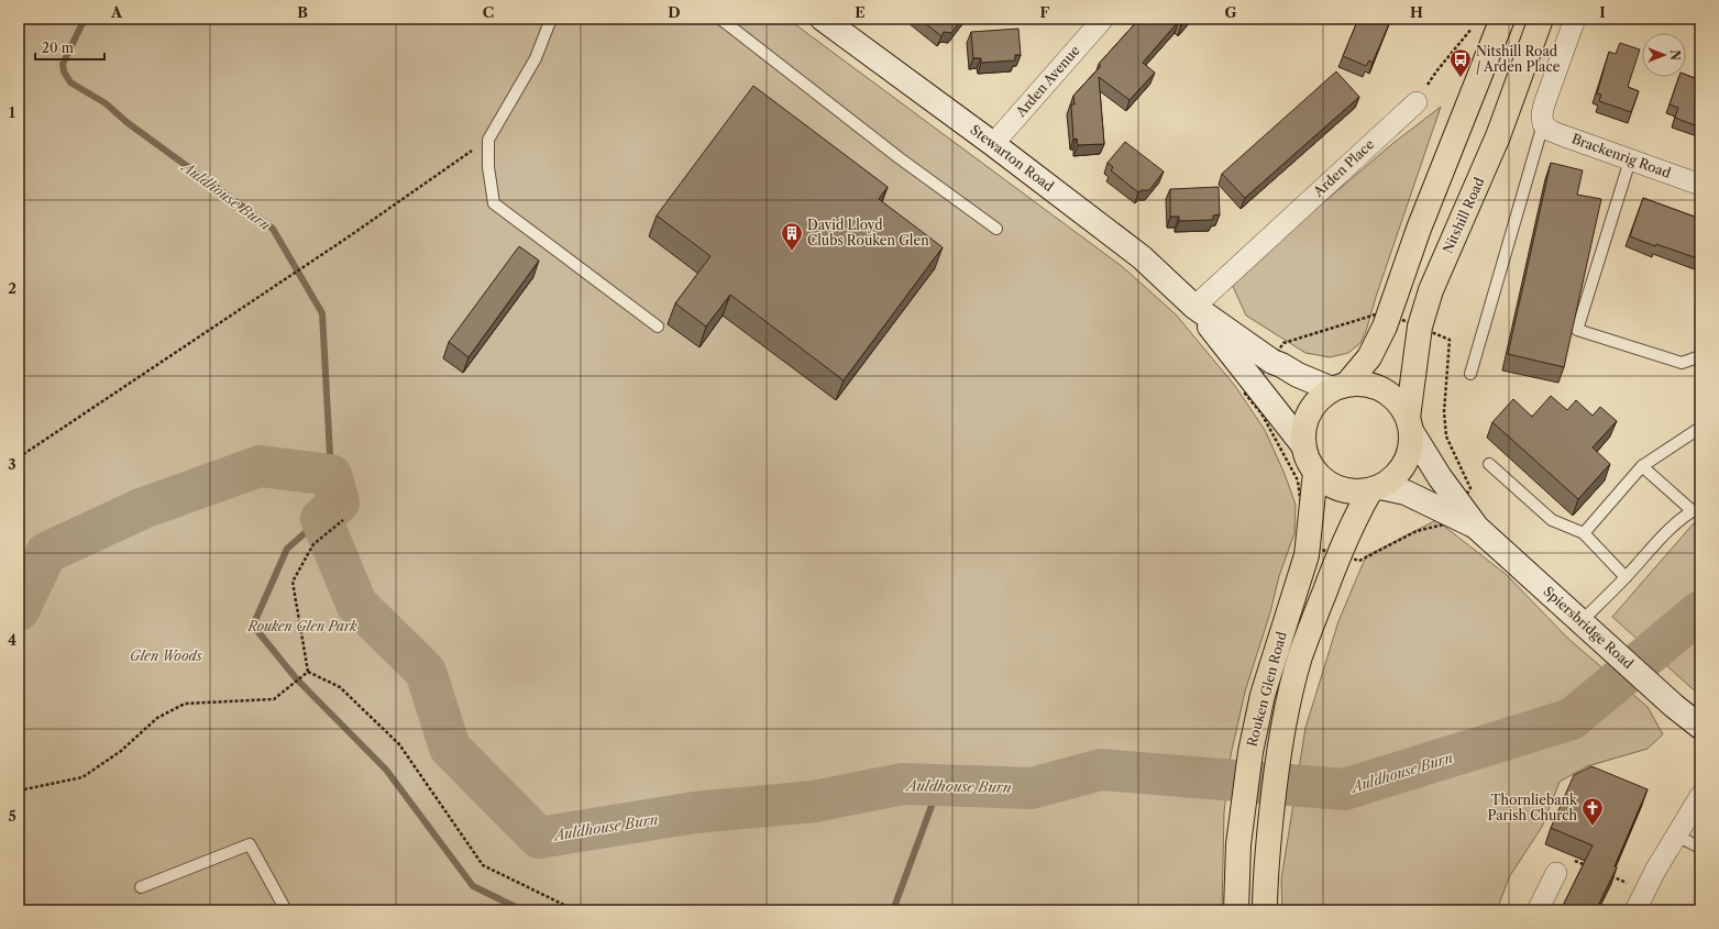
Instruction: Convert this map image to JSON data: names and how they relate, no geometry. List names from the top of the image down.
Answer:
{
  "streets": {
    "main road": [
      "Stewarton Road",
      "Nitshill Road",
      "Spiersbridge Road",
      "Rouken Glen Road"
    ],
    "street": ["Arden Avenue", "Brackenrig Road", "Arden Place"]
  },
  "crossings": [
    ["Arden Avenue", "Stewarton Road"],
    ["Stewarton Road", "Arden Place"],
    ["Stewarton Road", "Nitshill Road"],
    ["Stewarton Road", "Spiersbridge Road"],
    ["Stewarton Road", "Rouken Glen Road"],
    ["Nitshill Road", "Spiersbridge Road"],
    ["Nitshill Road", "Rouken Glen Road"],
    ["Spiersbridge Road", "Rouken Glen Road"]
  ],
  "water": ["Auldhouse Burn"],
  "parks": ["Rouken Glen Park", "Glen Woods"],
  "places": {
    "bus stop": ["Nitshill Road / Arden Place"],
    "building": ["David Lloyd Clubs Rouken Glen"],
    "church": ["Thornliebank Parish Church"]
  },
  "scale_bar": "20 m",
  "north": "right",
  "grid": {
    "columns": [
      "A",
      "B",
      "C",
      "D",
      "E",
      "F",
      "G",
      "H",
      "I"
    ],
    "rows": [
      "1",
      "2",
      "3",
      "4",
      "5"
    ]
  }
}
